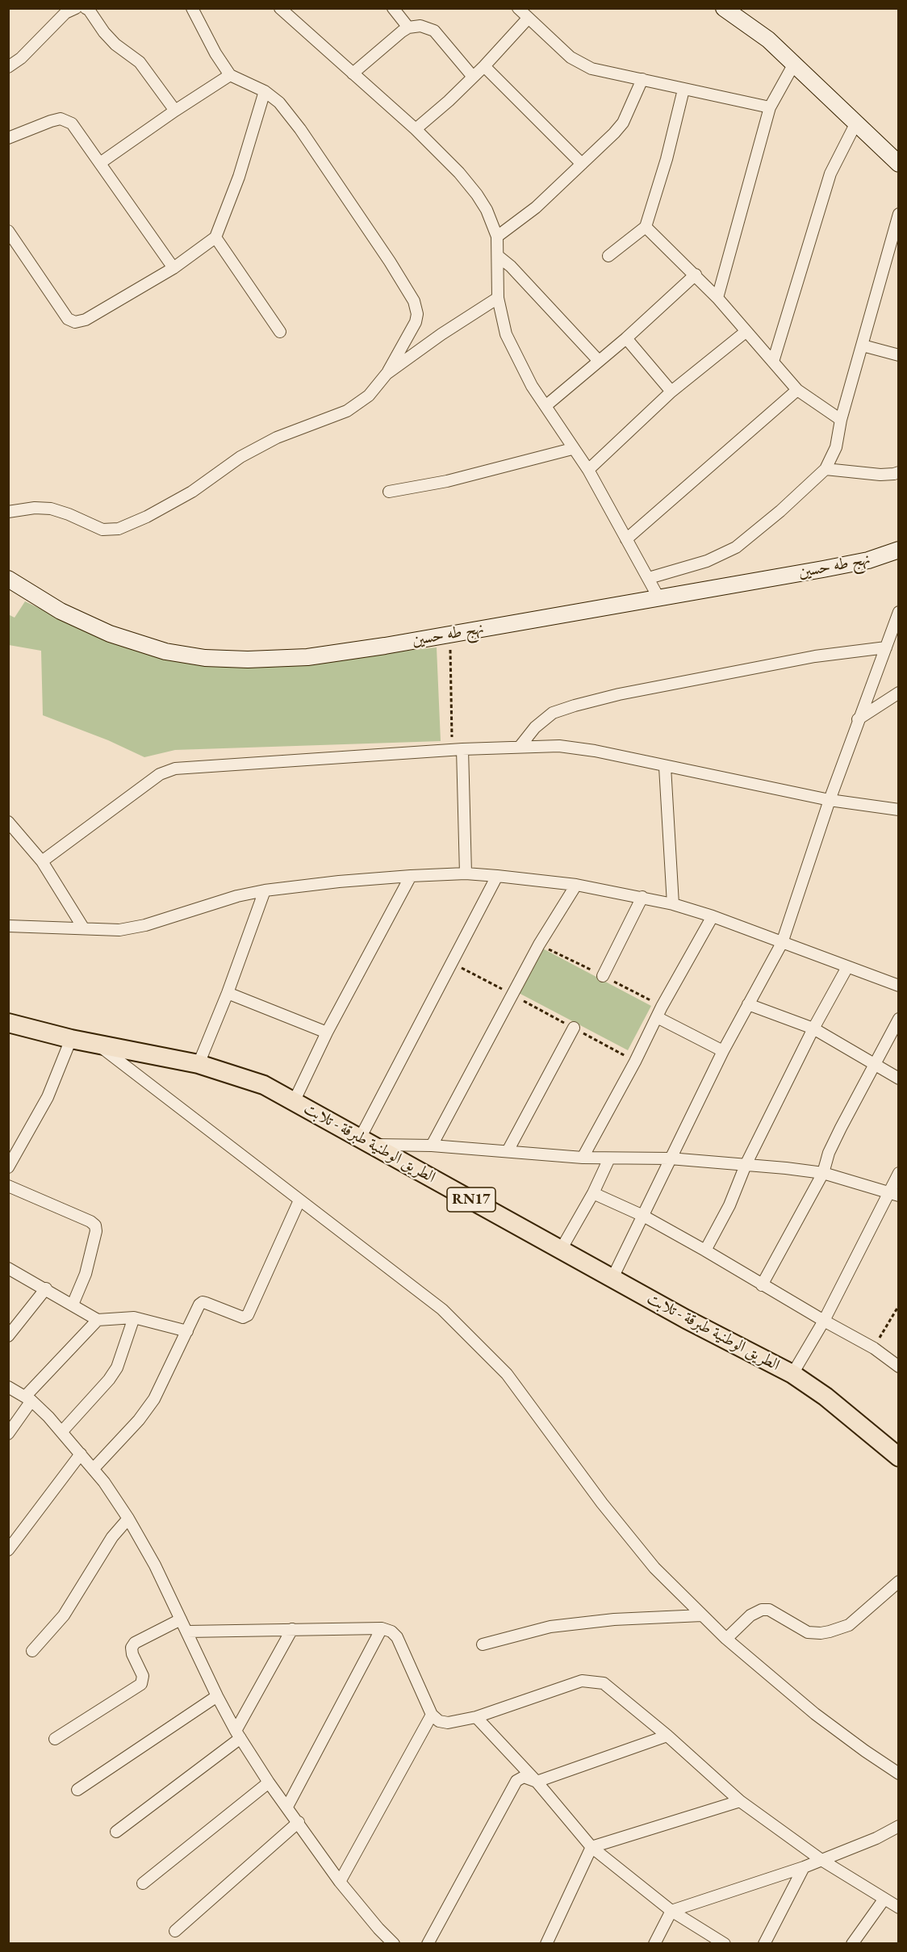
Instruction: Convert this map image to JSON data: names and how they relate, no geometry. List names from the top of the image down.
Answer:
{
  "streets": {
    "main road": ["نهج طه حسين", "الطريق الوطنية طبرقة - تلابت", "RN17"]
  }
}
